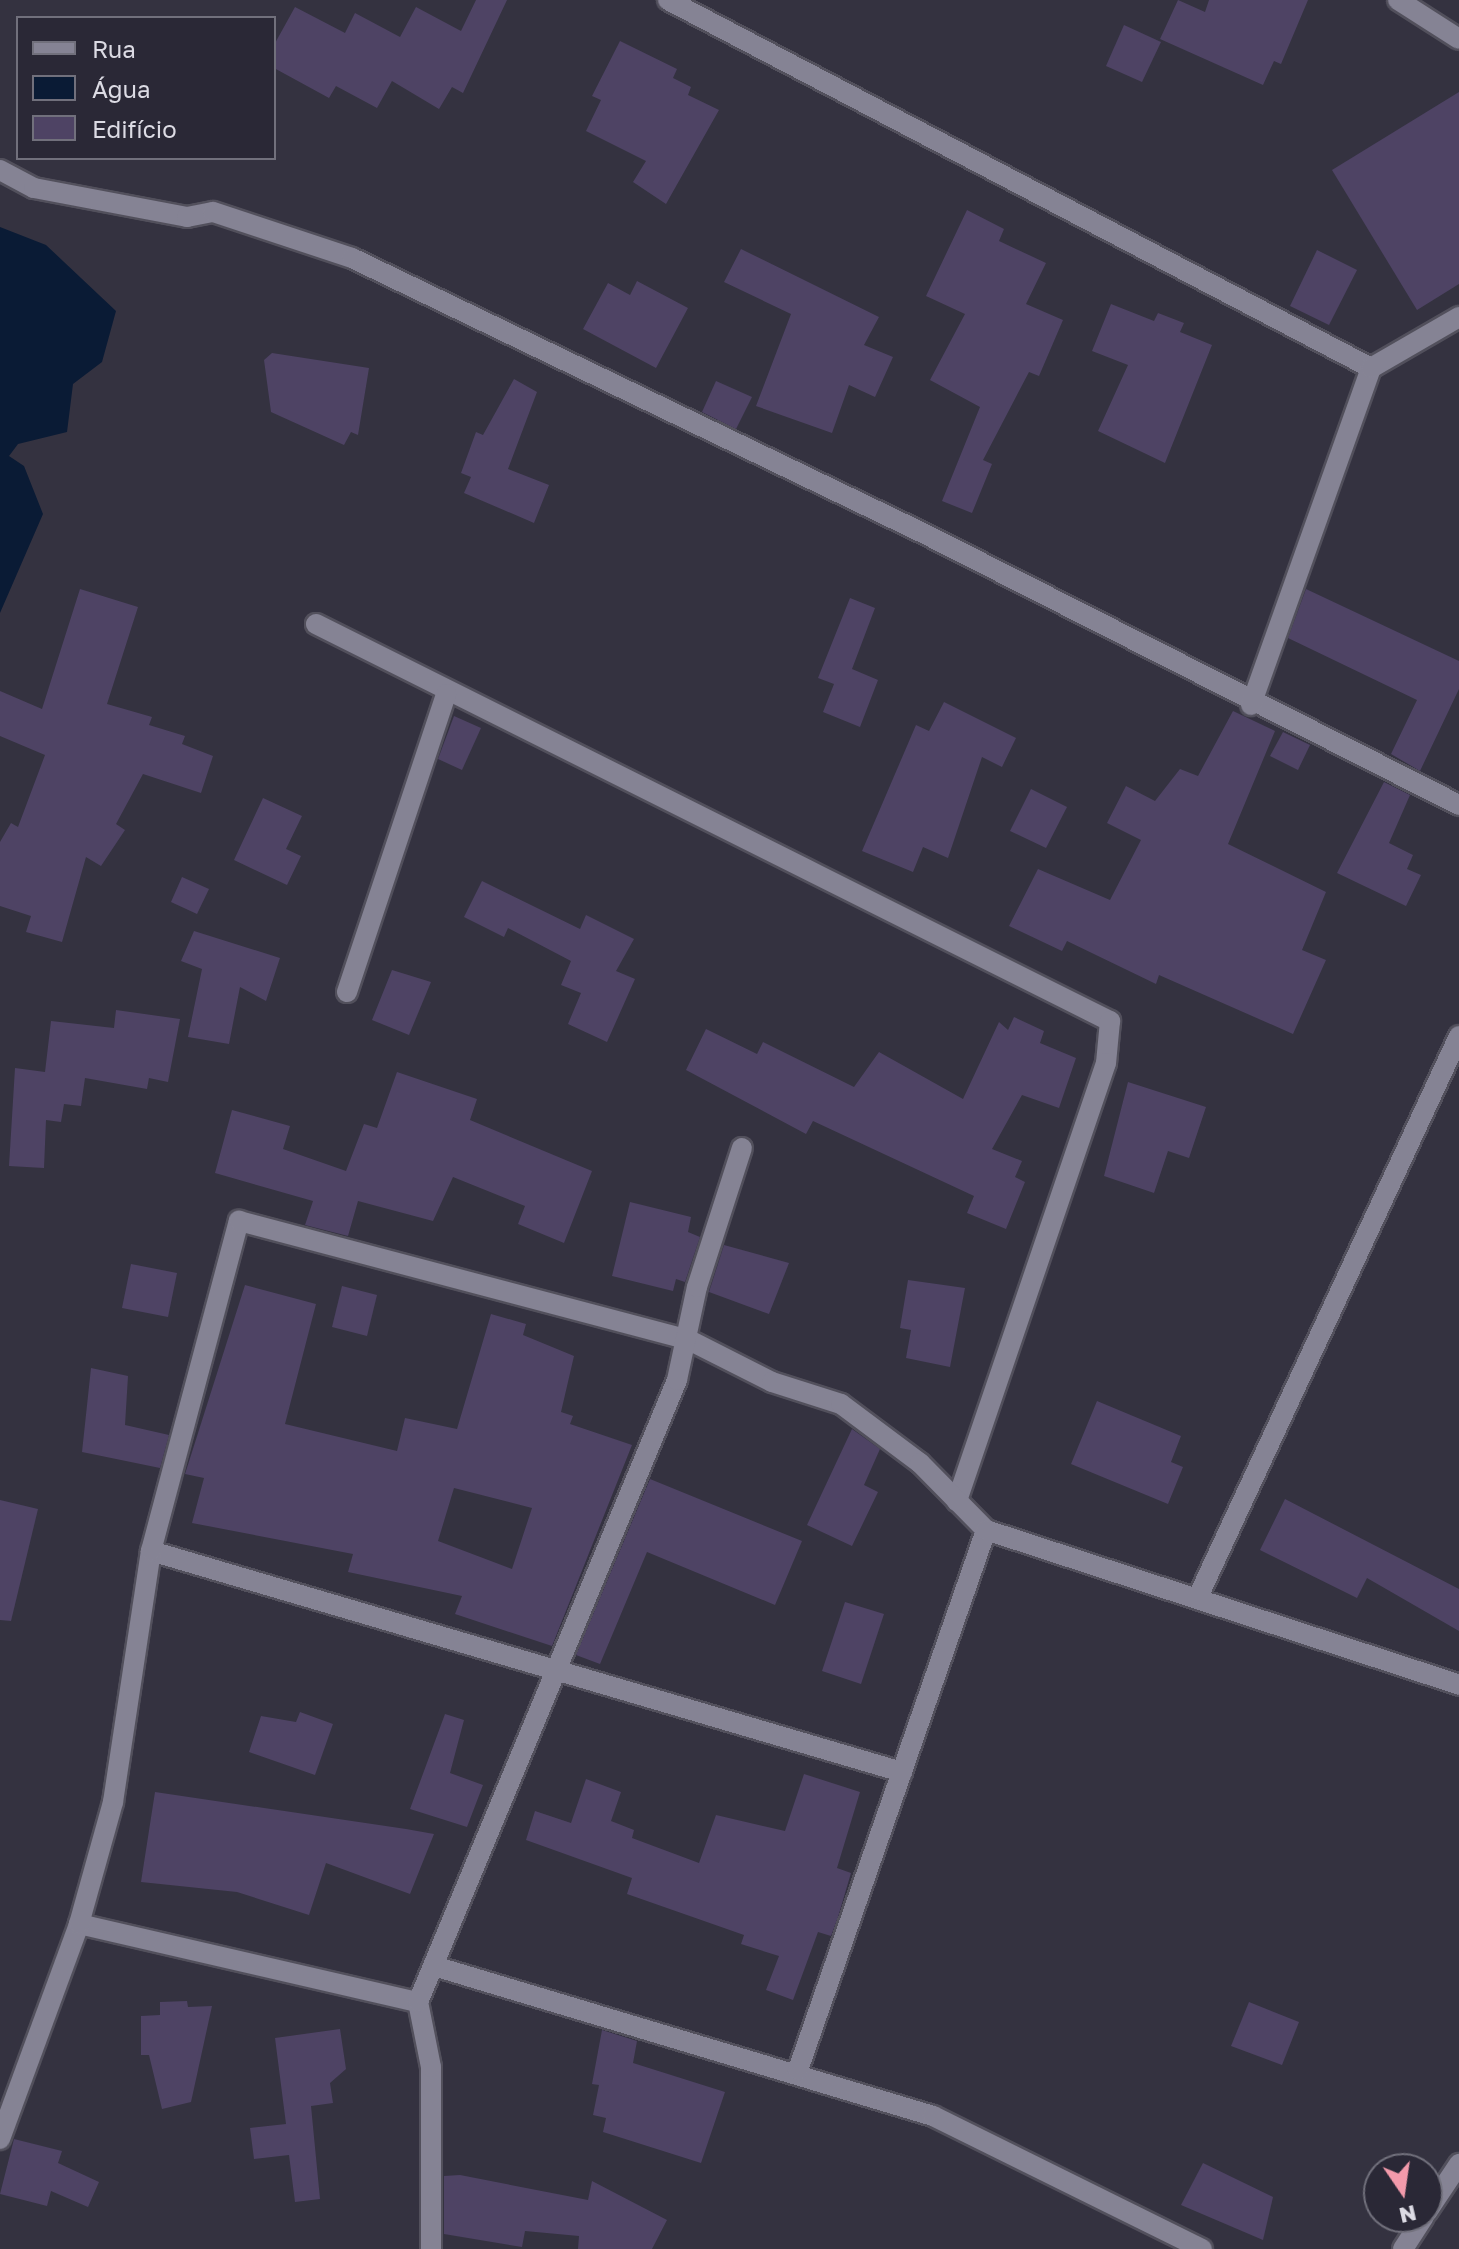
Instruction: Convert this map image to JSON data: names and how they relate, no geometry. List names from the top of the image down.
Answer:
{
  "legend": ["Rua", "Água", "Edifício"],
  "north": "bottom"
}
